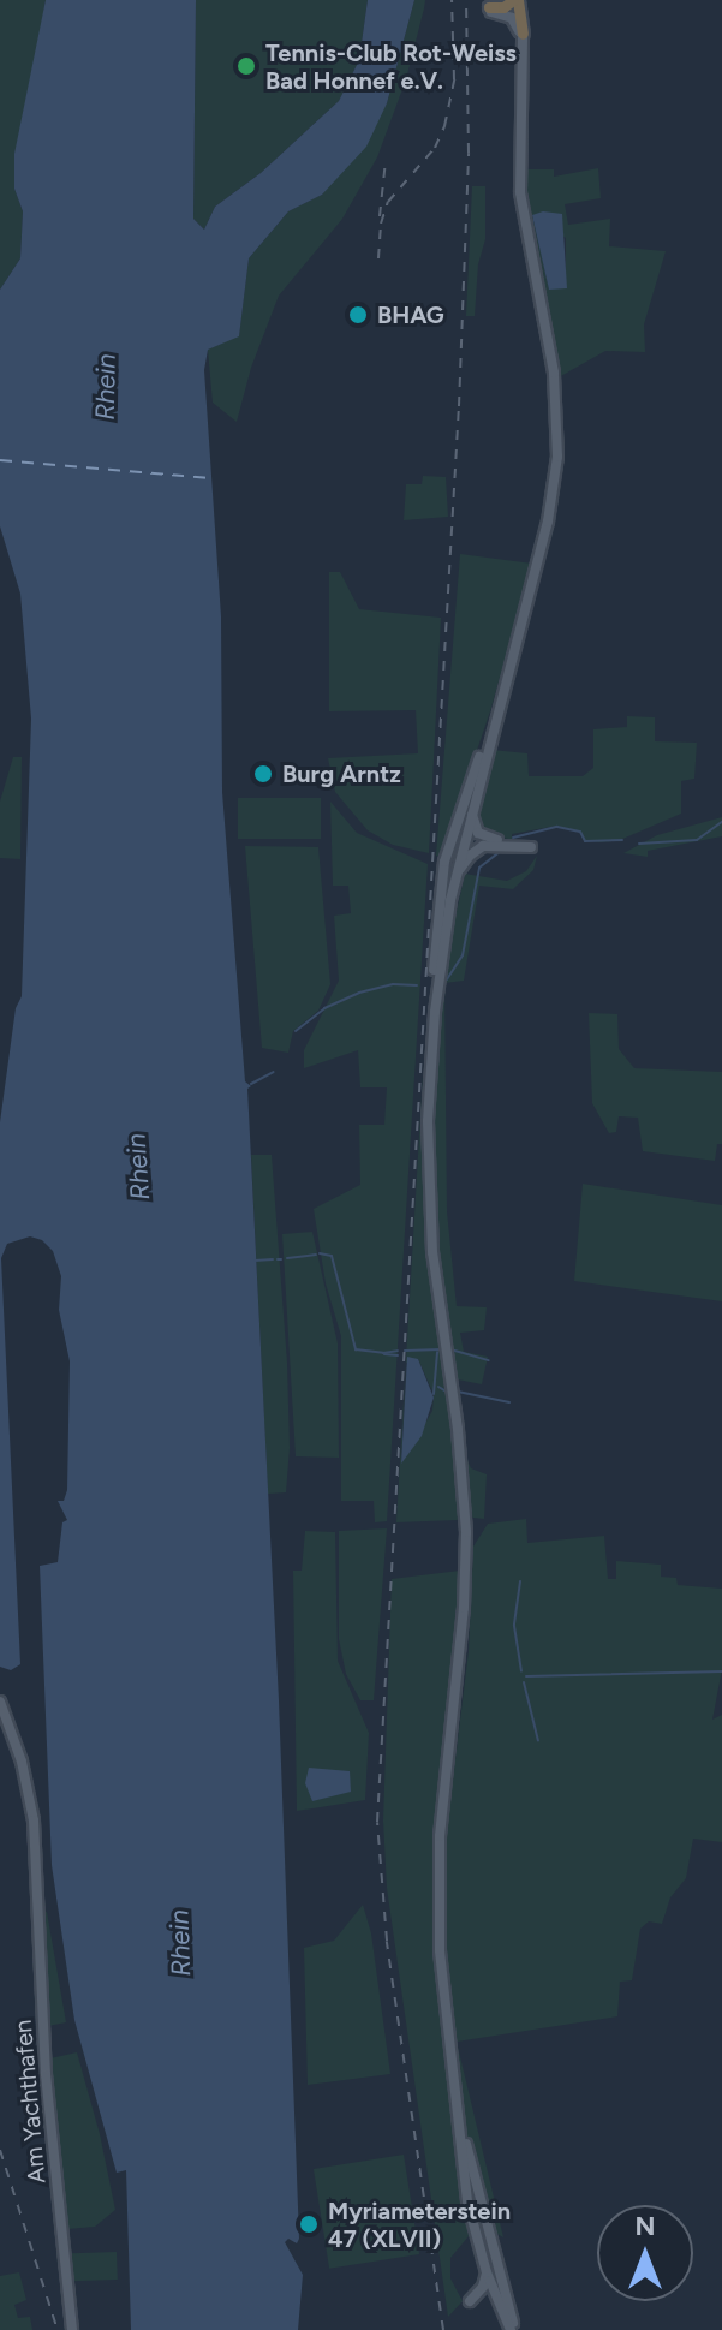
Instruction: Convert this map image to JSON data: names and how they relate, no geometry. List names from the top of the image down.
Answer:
{
  "streets": {
    "main road": ["Am Yachthafen"]
  },
  "water": ["Rhein"],
  "places": [
    "Tennis-Club Rot-Weiss Bad Honnef e.V.",
    "BHAG",
    "Burg Arntz",
    "Myriameterstein 47 (XLVII)"
  ],
  "north": "top"
}
